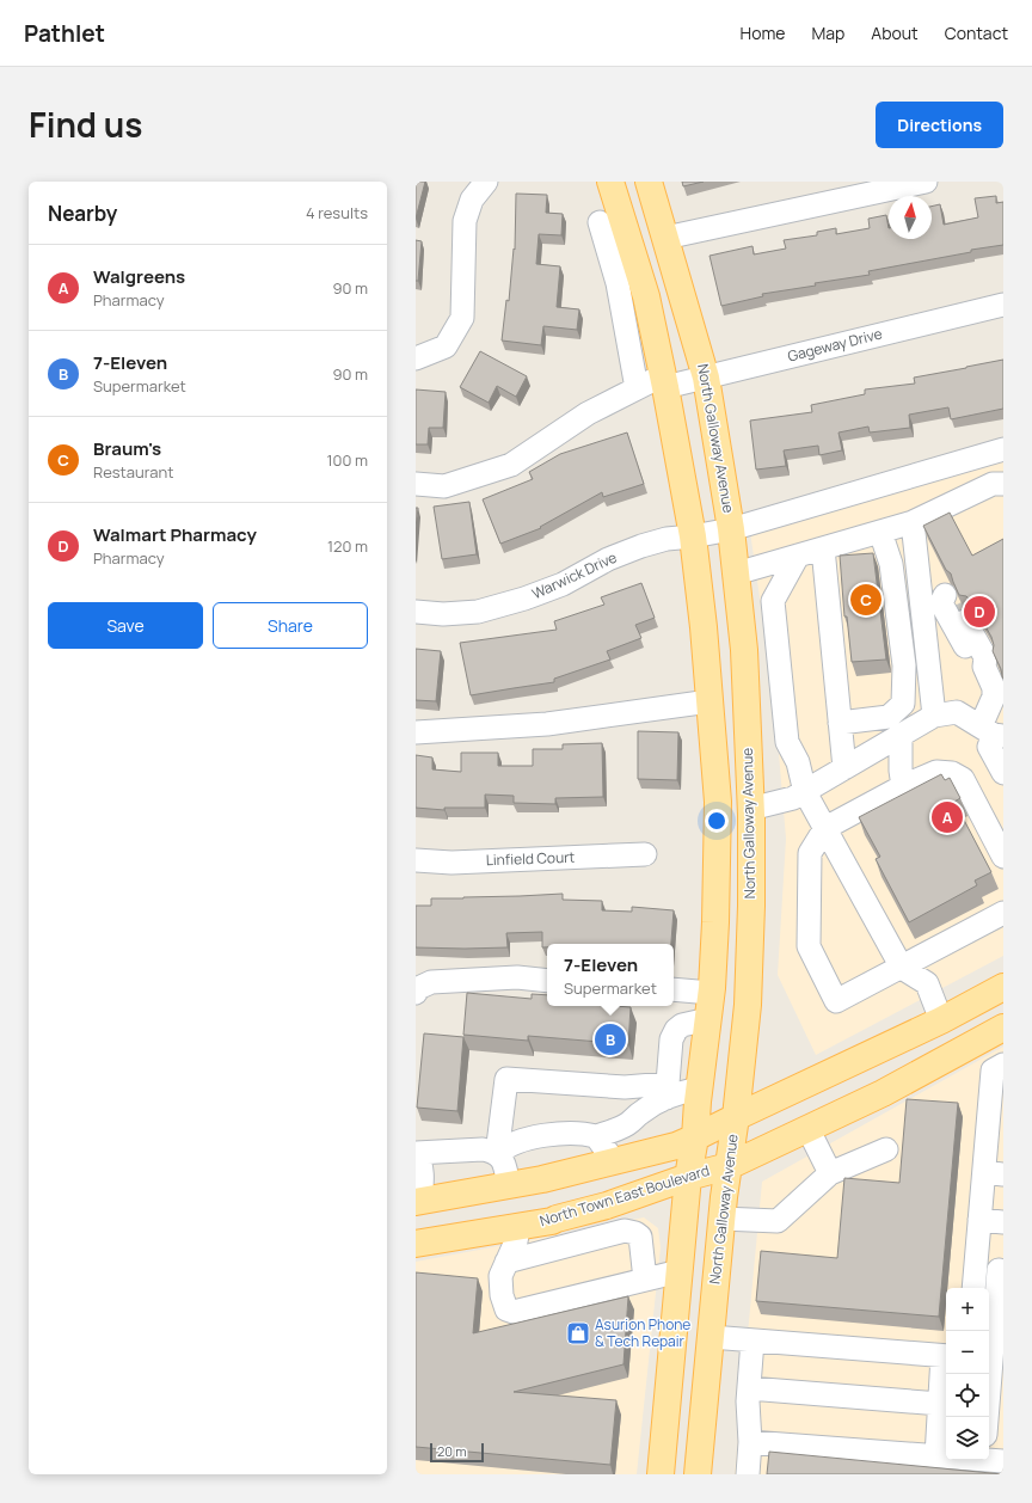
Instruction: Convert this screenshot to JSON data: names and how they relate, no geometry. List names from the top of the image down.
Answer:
{
  "streets": {
    "main road": ["North Galloway Avenue", "North Town East Boulevard"],
    "street": ["Gageway Drive", "Warwick Drive", "Linfield Court"]
  },
  "crossings": [
    ["Gageway Drive", "North Galloway Avenue"],
    ["North Galloway Avenue", "Warwick Drive"],
    ["North Galloway Avenue", "North Town East Boulevard"]
  ],
  "places": {
    "shop": ["Asurion Phone & Tech Repair"]
  },
  "scale_bar": "20 m",
  "north": "top",
  "page": {
    "header": "Pathlet",
    "nav": [
      "Home",
      "Map",
      "About",
      "Contact"
    ],
    "title": "Find us",
    "buttons": [
      "Directions",
      ["Save", "Share"]
    ],
    "heading": ["Nearby", "4 results"],
    "list": [
      {
        "mark": "A",
        "name": "Walgreens",
        "note": "Pharmacy",
        "value": "90 m"
      },
      {
        "mark": "B",
        "name": "7-Eleven",
        "note": "Supermarket",
        "value": "90 m"
      },
      {
        "mark": "C",
        "name": "Braum's",
        "note": "Restaurant",
        "value": "100 m"
      },
      {
        "mark": "D",
        "name": "Walmart Pharmacy",
        "note": "Pharmacy",
        "value": "120 m"
      }
    ],
    "pins": [
      "C",
      "D",
      "A",
      "B"
    ],
    "popup": ["7-Eleven", "Supermarket"],
    "map_buttons": ["+", "−"],
    "scale": "20 m"
  }
}
